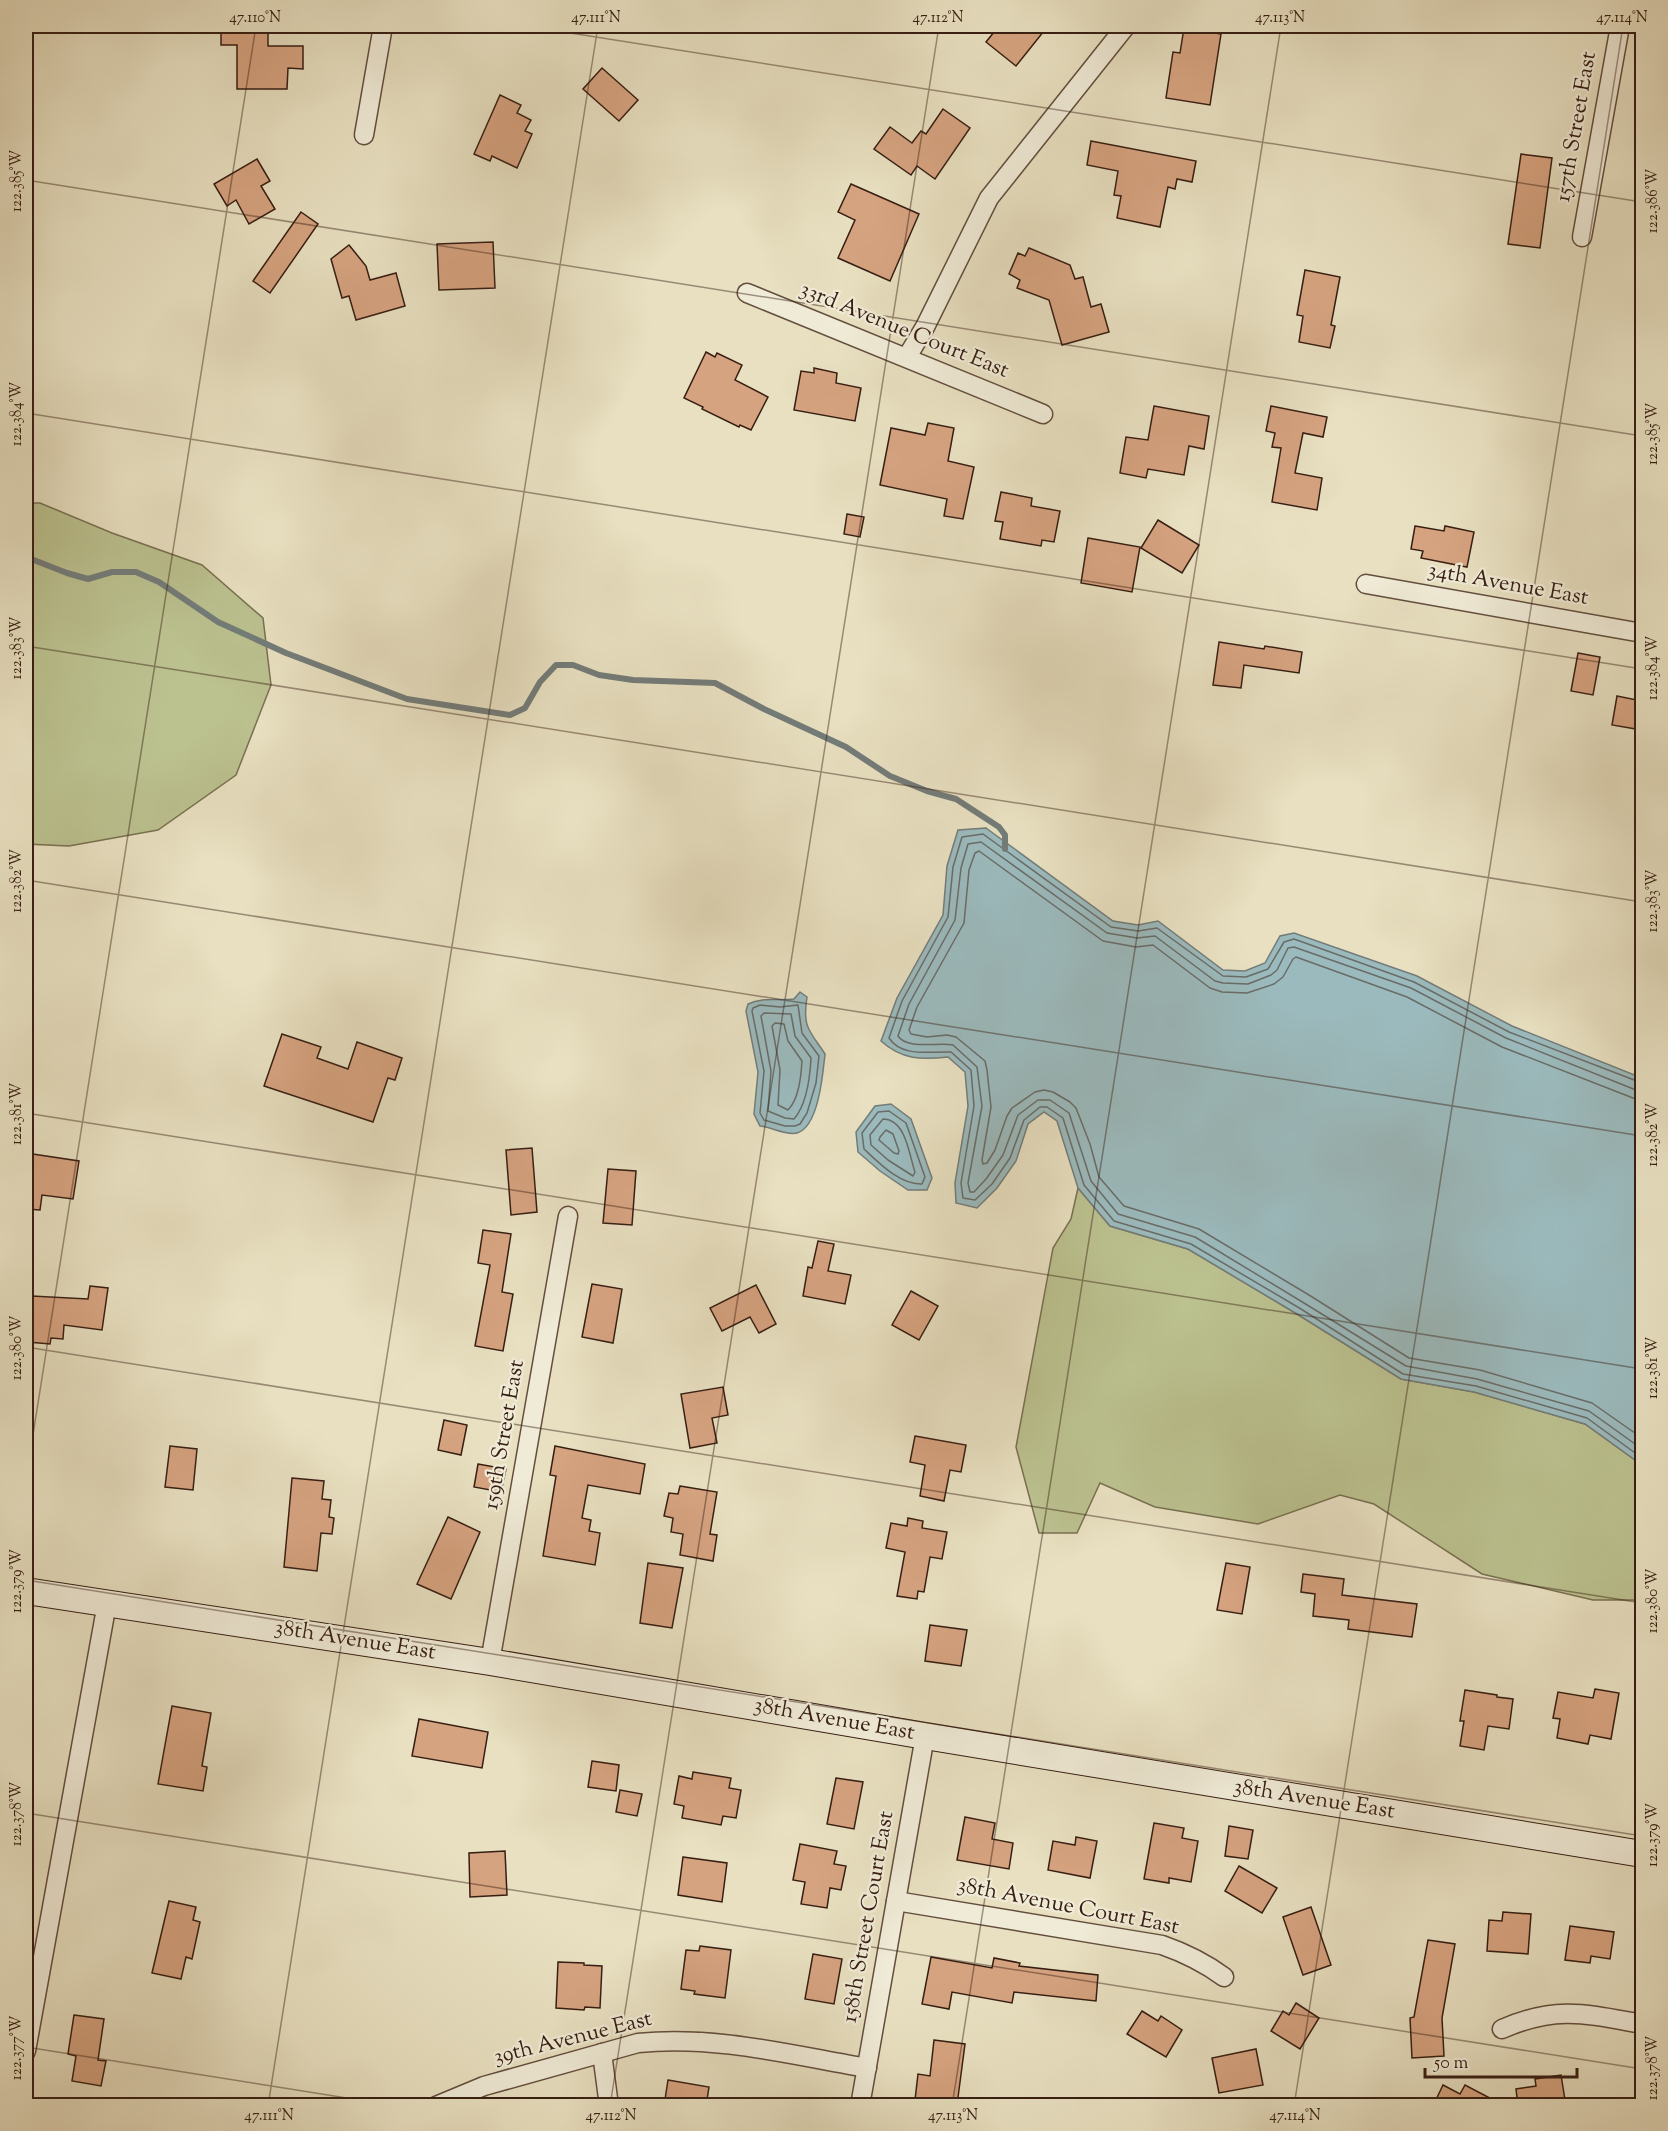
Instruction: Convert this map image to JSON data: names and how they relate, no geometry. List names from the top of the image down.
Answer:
{
  "streets": {
    "street": [
      "157th Street East",
      "33rd Avenue Court East",
      "34th Avenue East",
      "159th Street East",
      "38th Avenue East",
      "38th Avenue Court East",
      "158th Street Court East",
      "39th Avenue East"
    ]
  },
  "crossings": [
    ["159th Street East", "38th Avenue East"],
    ["38th Avenue East", "158th Street Court East"],
    ["38th Avenue Court East", "158th Street Court East"],
    ["158th Street Court East", "39th Avenue East"]
  ],
  "scale_bar": "50 m",
  "coordinates": [
    "47.110°N",
    "47.111°N",
    "47.112°N",
    "47.113°N",
    "47.114°N",
    "122.385°W",
    "122.386°W",
    "122.384°W",
    "122.383°W",
    "122.382°W",
    "122.381°W",
    "122.380°W",
    "122.379°W",
    "122.378°W",
    "122.377°W"
  ]
}
